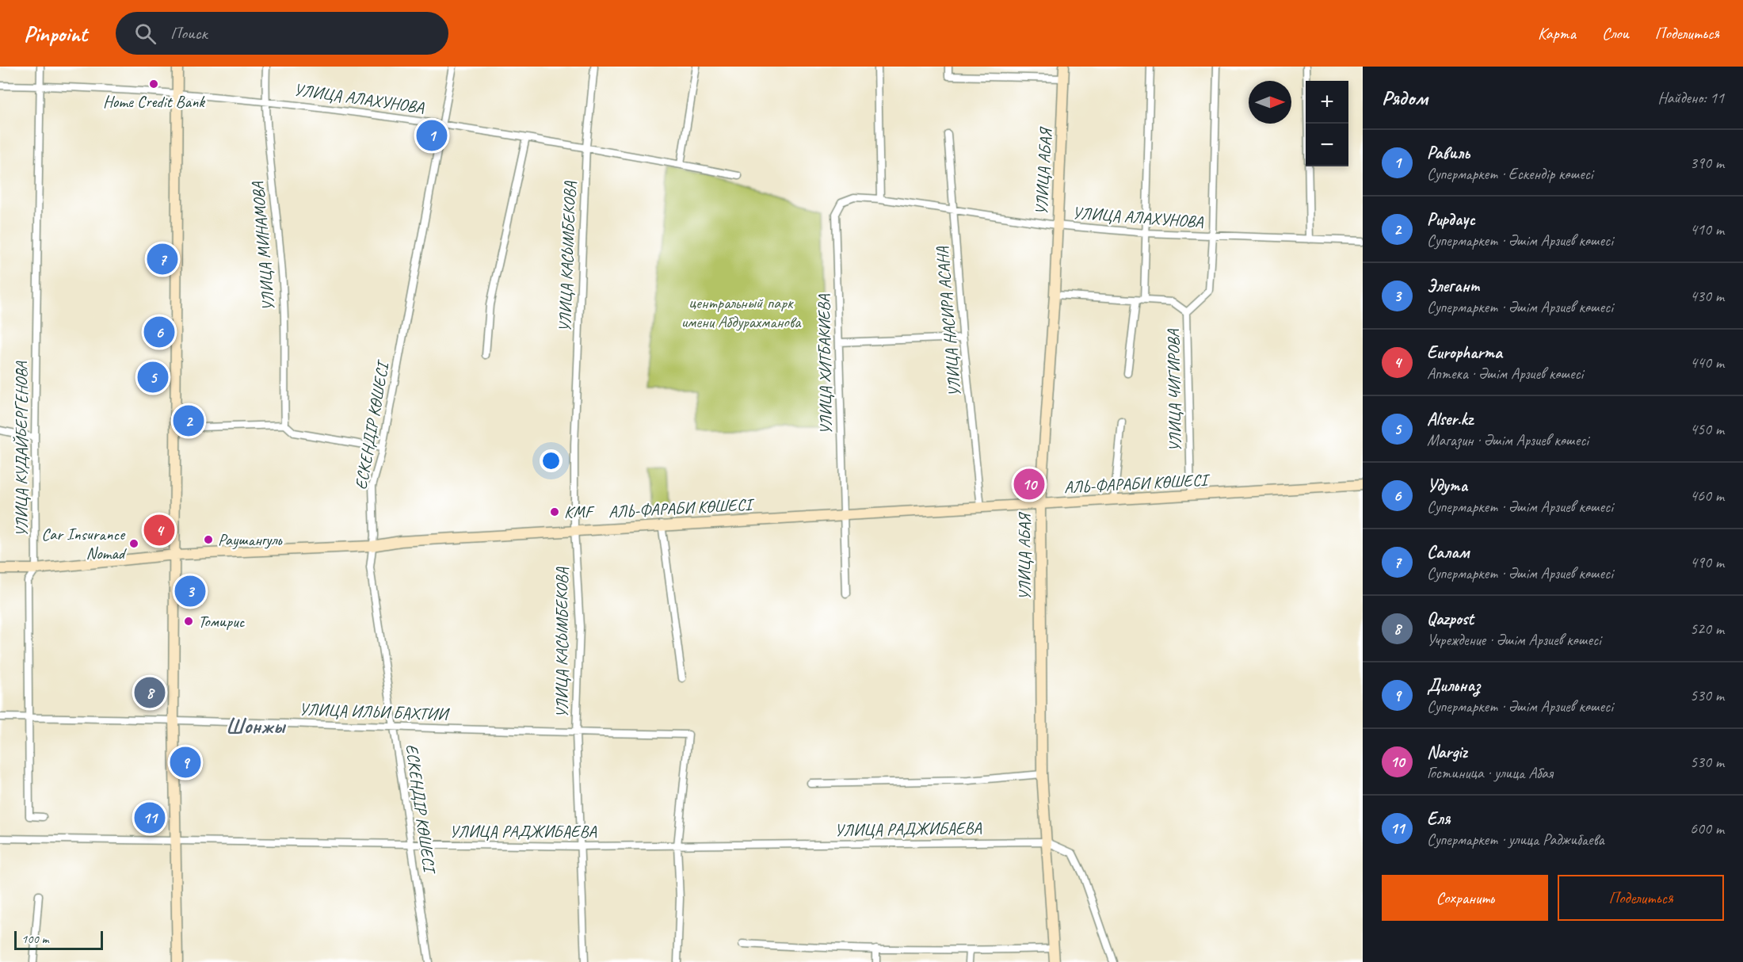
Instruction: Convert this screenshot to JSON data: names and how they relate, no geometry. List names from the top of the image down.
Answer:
{
  "streets": {
    "main road": ["УЛИЦА АБАЯ", "АЛЬ-ФАРАБИ КӨШЕСІ"],
    "street": [
      "УЛИЦА АЛАХУНОВА",
      "УЛИЦА МИНАМОВА",
      "УЛИЦА КАСЫМБЕКОВА",
      "УЛИЦА НАСИРА АСАНА",
      "УЛИЦА ХИТБАКИЕВА",
      "УЛИЦА ЧИГИРОВА",
      "ЕСКЕНДІР КӨШЕСІ",
      "УЛИЦА КУДАЙБЕРГЕНОВА",
      "УЛИЦА ИЛЬИ БАХТИИ",
      "УЛИЦА РАДЖИБАЕВА"
    ]
  },
  "crossings": [
    ["УЛИЦА АЛАХУНОВА", "УЛИЦА АБАЯ"],
    ["УЛИЦА АЛАХУНОВА", "УЛИЦА МИНАМОВА"],
    ["УЛИЦА АЛАХУНОВА", "УЛИЦА КАСЫМБЕКОВА"],
    ["УЛИЦА АЛАХУНОВА", "УЛИЦА НАСИРА АСАНА"],
    ["УЛИЦА АЛАХУНОВА", "УЛИЦА ХИТБАКИЕВА"],
    ["УЛИЦА АЛАХУНОВА", "УЛИЦА ЧИГИРОВА"],
    ["УЛИЦА АЛАХУНОВА", "ЕСКЕНДІР КӨШЕСІ"],
    ["УЛИЦА АЛАХУНОВА", "УЛИЦА КУДАЙБЕРГЕНОВА"],
    ["УЛИЦА АБАЯ", "АЛЬ-ФАРАБИ КӨШЕСІ"],
    ["УЛИЦА АБАЯ", "УЛИЦА РАДЖИБАЕВА"],
    ["УЛИЦА КАСЫМБЕКОВА", "АЛЬ-ФАРАБИ КӨШЕСІ"],
    ["УЛИЦА КАСЫМБЕКОВА", "УЛИЦА ИЛЬИ БАХТИИ"],
    ["УЛИЦА КАСЫМБЕКОВА", "УЛИЦА РАДЖИБАЕВА"],
    ["УЛИЦА НАСИРА АСАНА", "АЛЬ-ФАРАБИ КӨШЕСІ"],
    ["УЛИЦА ХИТБАКИЕВА", "АЛЬ-ФАРАБИ КӨШЕСІ"],
    ["УЛИЦА ЧИГИРОВА", "АЛЬ-ФАРАБИ КӨШЕСІ"],
    ["ЕСКЕНДІР КӨШЕСІ", "АЛЬ-ФАРАБИ КӨШЕСІ"],
    ["ЕСКЕНДІР КӨШЕСІ", "УЛИЦА ИЛЬИ БАХТИИ"],
    ["ЕСКЕНДІР КӨШЕСІ", "УЛИЦА РАДЖИБАЕВА"],
    ["УЛИЦА КУДАЙБЕРГЕНОВА", "АЛЬ-ФАРАБИ КӨШЕСІ"],
    ["УЛИЦА КУДАЙБЕРГЕНОВА", "УЛИЦА ИЛЬИ БАХТИИ"],
    ["УЛИЦА ИЛЬИ БАХТИИ", "УЛИЦА РАДЖИБАЕВА"]
  ],
  "districts": ["Шонжы"],
  "parks": ["центральный парк имени Абдурахманова"],
  "places": [
    "Home Credit Bank",
    "KMF",
    "Раушангуль",
    "Car Insurance Nomad",
    "Томирис"
  ],
  "scale_bar": "100 m",
  "north": "right",
  "page": {
    "header": "Pinpoint",
    "search": "Поиск",
    "nav": ["Карта", "Слои", "Поделиться"],
    "heading": ["Рядом", "Найдено: 11"],
    "map_buttons": ["+", "−"],
    "pins": [
      "1",
      "7",
      "6",
      "5",
      "2",
      "10",
      "4",
      "3",
      "8",
      "9",
      "11"
    ],
    "list": [
      {
        "mark": "1",
        "name": "Равиль",
        "note": "Супермаркет · Ескендір көшесі",
        "value": "390 m"
      },
      {
        "mark": "2",
        "name": "Рирдаус",
        "note": "Супермаркет · Әшім Арзиев көшесі",
        "value": "410 m"
      },
      {
        "mark": "3",
        "name": "Элегант",
        "note": "Супермаркет · Әшім Арзиев көшесі",
        "value": "430 m"
      },
      {
        "mark": "4",
        "name": "Europharma",
        "note": "Аптека · Әшім Арзиев көшесі",
        "value": "440 m"
      },
      {
        "mark": "5",
        "name": "Alser.kz",
        "note": "Магазин · Әшім Арзиев көшесі",
        "value": "450 m"
      },
      {
        "mark": "6",
        "name": "Удута",
        "note": "Супермаркет · Әшім Арзиев көшесі",
        "value": "460 m"
      },
      {
        "mark": "7",
        "name": "Салам",
        "note": "Супермаркет · Әшім Арзиев көшесі",
        "value": "490 m"
      },
      {
        "mark": "8",
        "name": "Qazpost",
        "note": "Учреждение · Әшім Арзиев көшесі",
        "value": "520 m"
      },
      {
        "mark": "9",
        "name": "Дильназ",
        "note": "Супермаркет · Әшім Арзиев көшесі",
        "value": "530 m"
      },
      {
        "mark": "10",
        "name": "Nargiz",
        "note": "Гостиница · улица Абая",
        "value": "530 m"
      },
      {
        "mark": "11",
        "name": "Еля",
        "note": "Супермаркет · улица Раджибаева",
        "value": "600 m"
      }
    ],
    "buttons": ["Сохранить", "Поделиться"],
    "scale": "100 m"
  }
}
